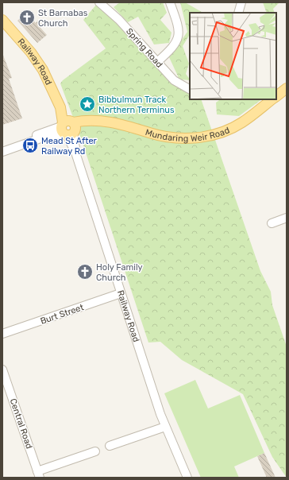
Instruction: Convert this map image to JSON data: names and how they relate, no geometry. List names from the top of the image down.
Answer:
{
  "streets": {
    "main road": ["Railway Road", "Mundaring Weir Road"],
    "street": ["Spring Road", "Burt Street", "Central Road"]
  },
  "crossings": [
    ["Railway Road", "Mundaring Weir Road"],
    ["Railway Road", "Burt Street"]
  ],
  "places": {
    "church": ["St Barnabas Church", "Holy Family Church"],
    "place": ["Bibbulmun Track Northern Terminus"],
    "bus stop": ["Mead St After Railway Rd"]
  }
}
